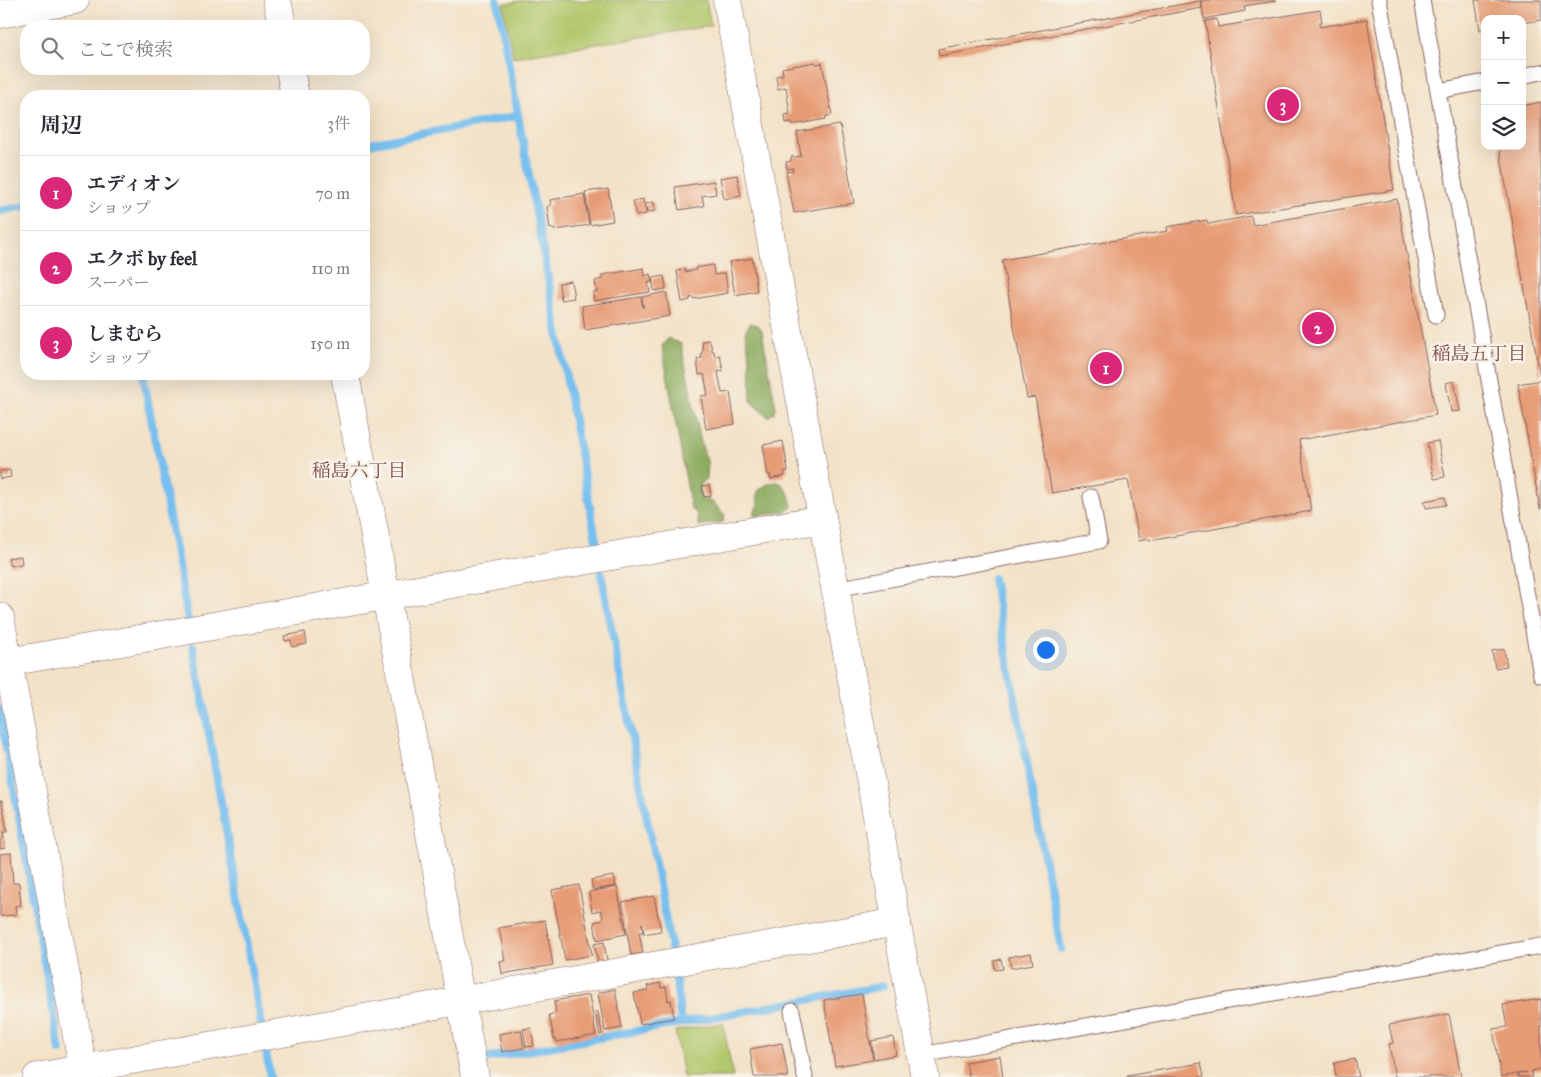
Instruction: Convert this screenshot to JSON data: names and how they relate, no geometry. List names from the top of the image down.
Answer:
{
  "districts": ["稲島五丁目", "稲島六丁目"],
  "page": {
    "map_buttons": ["+", "−"],
    "search": "ここで検索",
    "pins": ["3", "2", "1"],
    "heading": ["周辺", "3件"],
    "list": [
      {
        "mark": "1",
        "name": "エディオン",
        "note": "ショップ",
        "value": "70 m"
      },
      {
        "mark": "2",
        "name": "エクボ by feel",
        "note": "スーパー",
        "value": "110 m"
      },
      {
        "mark": "3",
        "name": "しまむら",
        "note": "ショップ",
        "value": "150 m"
      }
    ]
  }
}
